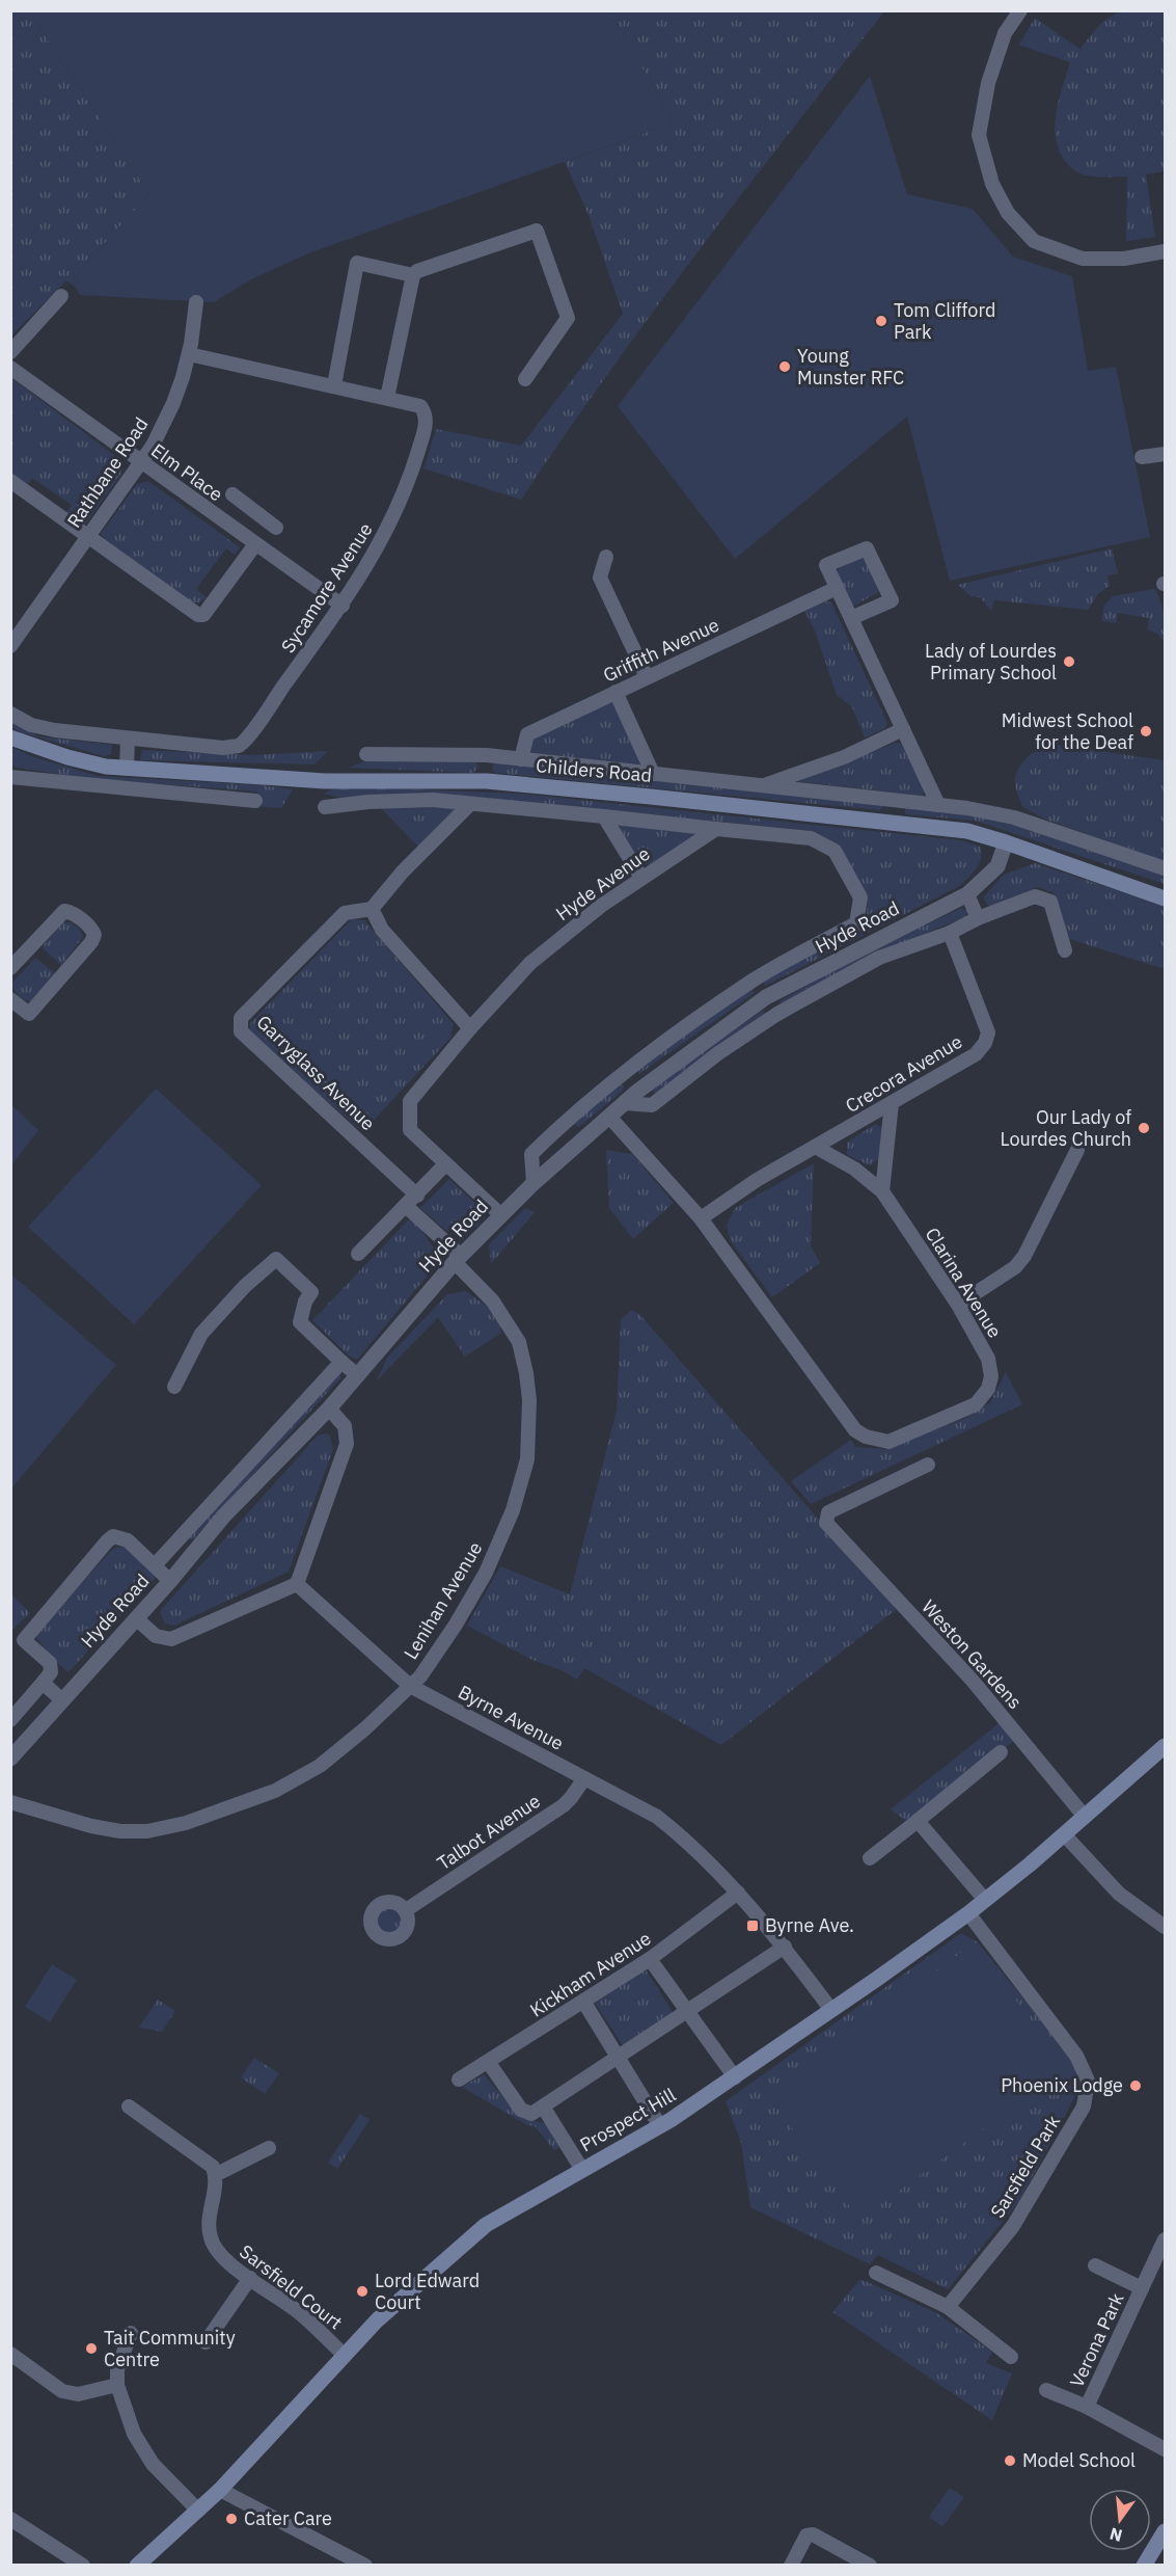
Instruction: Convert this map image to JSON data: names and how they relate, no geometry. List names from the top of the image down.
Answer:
{
  "streets": {
    "main road": ["Childers Road", "Prospect Hill"],
    "street": [
      "Rathbane Road",
      "Elm Place",
      "Sycamore Avenue",
      "Griffith Avenue",
      "Hyde Avenue",
      "Hyde Road",
      "Garryglass Avenue",
      "Crecora Avenue",
      "Clarina Avenue",
      "Lenihan Avenue",
      "Weston Gardens",
      "Byrne Avenue",
      "Talbot Avenue",
      "Kickham Avenue",
      "Sarsfield Park",
      "Sarsfield Court",
      "Verona Park"
    ]
  },
  "crossings": [
    ["Rathbane Road", "Elm Place"],
    ["Rathbane Road", "Sycamore Avenue"],
    ["Elm Place", "Sycamore Avenue"],
    ["Childers Road", "Hyde Road"],
    ["Hyde Avenue", "Hyde Road"],
    ["Hyde Road", "Crecora Avenue"],
    ["Hyde Road", "Clarina Avenue"],
    ["Hyde Road", "Lenihan Avenue"],
    ["Crecora Avenue", "Clarina Avenue"],
    ["Lenihan Avenue", "Byrne Avenue"],
    ["Weston Gardens", "Prospect Hill"],
    ["Byrne Avenue", "Talbot Avenue"],
    ["Byrne Avenue", "Kickham Avenue"],
    ["Byrne Avenue", "Prospect Hill"],
    ["Prospect Hill", "Sarsfield Park"],
    ["Prospect Hill", "Sarsfield Court"]
  ],
  "places": {
    "other": [
      "Tom Clifford Park",
      "Young Munster RFC",
      "Lady of Lourdes Primary School",
      "Midwest School for the Deaf",
      "Our Lady of Lourdes Church",
      "Phoenix Lodge",
      "Lord Edward Court",
      "Tait Community Centre",
      "Model School",
      "Cater Care"
    ],
    "transit": ["Byrne Ave."]
  },
  "north": "bottom"
}
